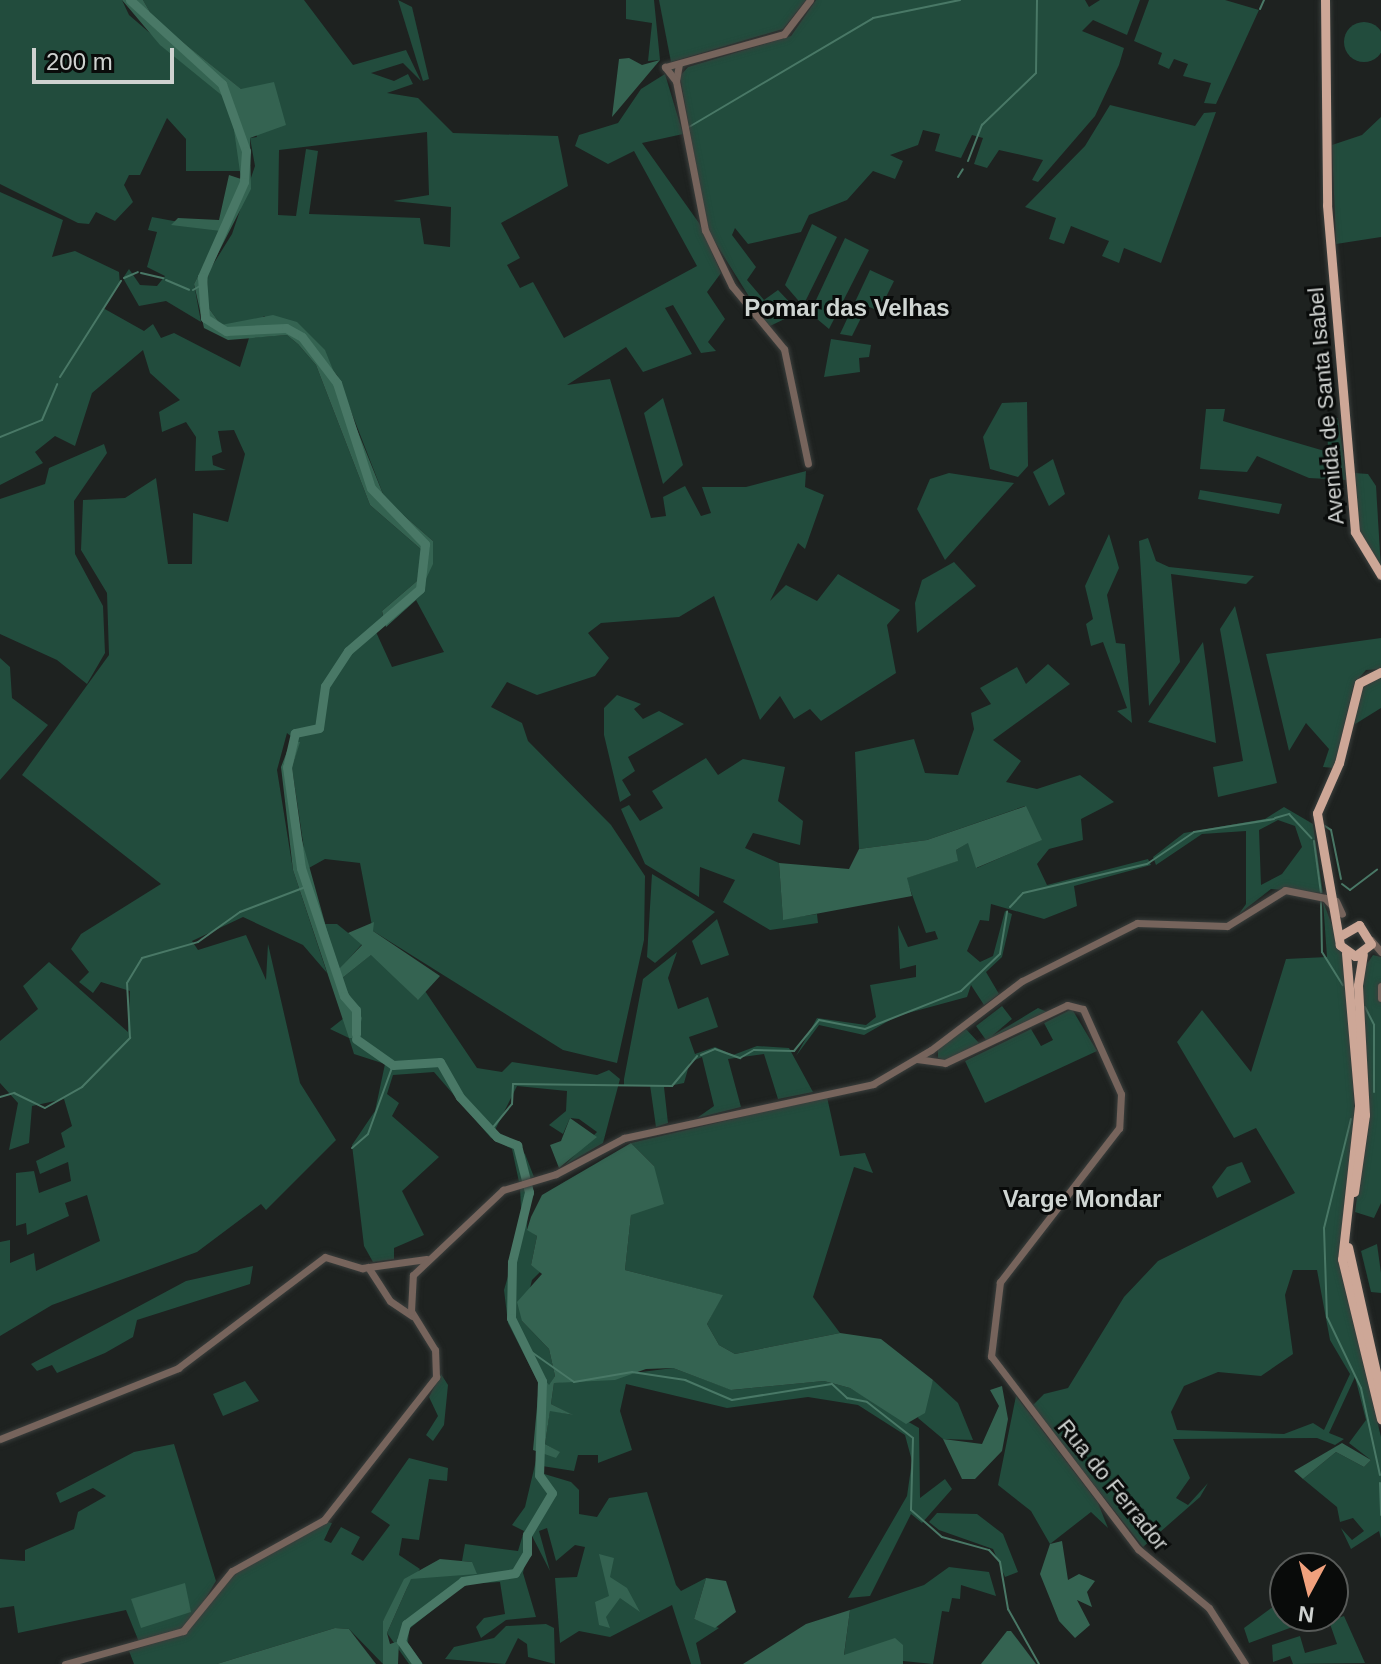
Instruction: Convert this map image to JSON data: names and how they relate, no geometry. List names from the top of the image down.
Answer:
{
  "streets": {
    "main road": ["Avenida de Santa Isabel"],
    "street": ["Rua do Ferrador"]
  },
  "districts": ["Pomar das Velhas", "Varge Mondar"],
  "scale_bar": "200 m",
  "north": "bottom"
}
